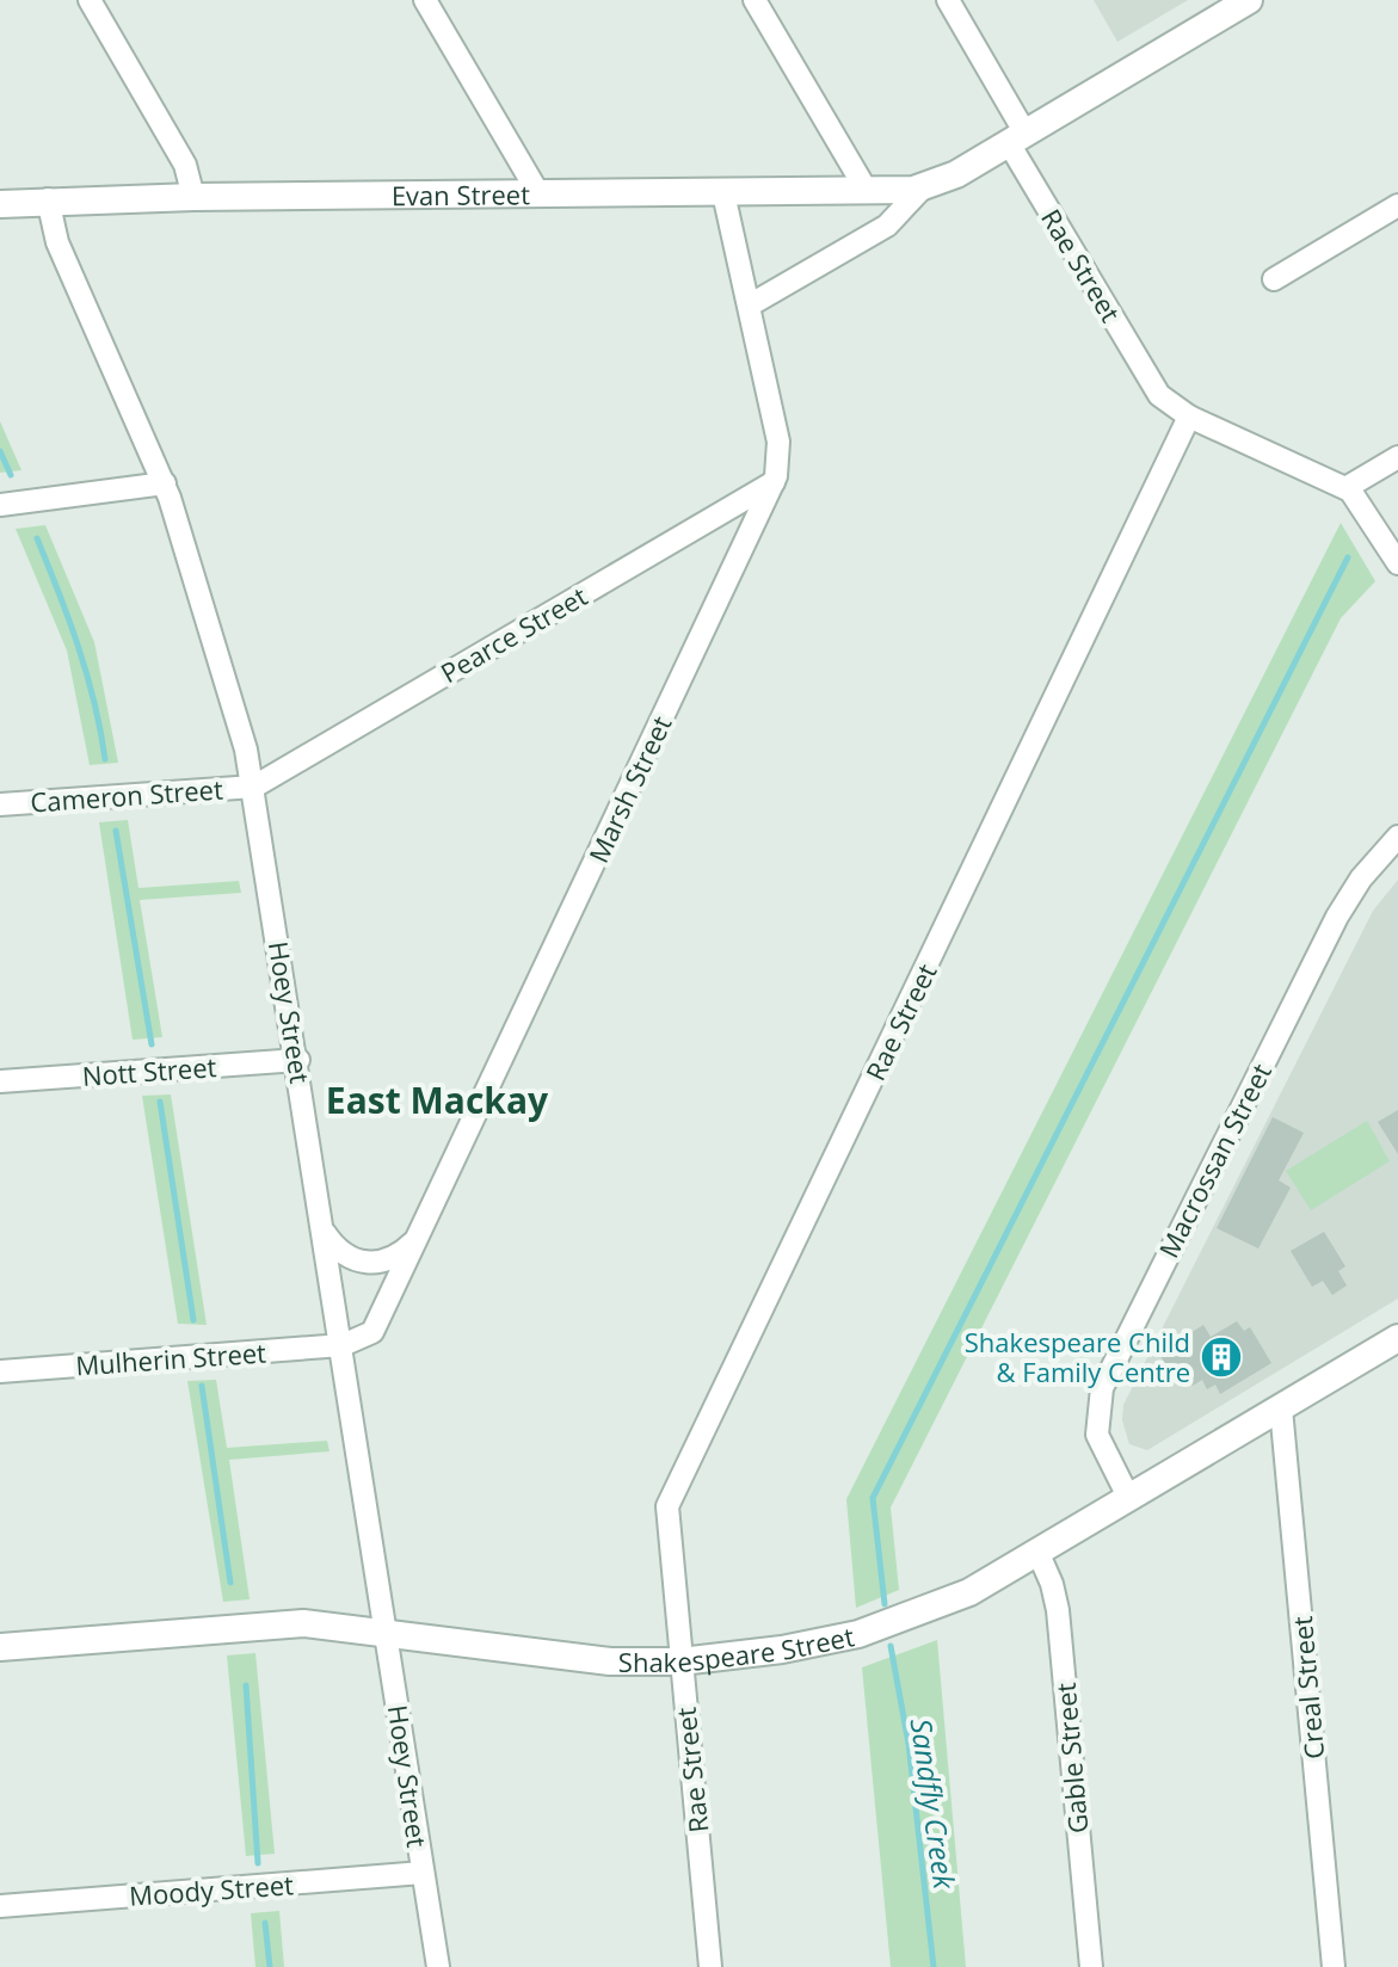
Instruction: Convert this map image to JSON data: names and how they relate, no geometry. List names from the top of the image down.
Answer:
{
  "streets": {
    "street": [
      "Evan Street",
      "Rae Street",
      "Pearce Street",
      "Marsh Street",
      "Cameron Street",
      "Hoey Street",
      "Nott Street",
      "Macrossan Street",
      "Mulherin Street",
      "Shakespeare Street",
      "Creal Street",
      "Gable Street",
      "Moody Street"
    ]
  },
  "crossings": [
    ["Evan Street", "Rae Street"],
    ["Evan Street", "Marsh Street"],
    ["Evan Street", "Hoey Street"],
    ["Rae Street", "Shakespeare Street"],
    ["Pearce Street", "Marsh Street"],
    ["Pearce Street", "Cameron Street"],
    ["Pearce Street", "Hoey Street"],
    ["Marsh Street", "Hoey Street"],
    ["Marsh Street", "Mulherin Street"],
    ["Cameron Street", "Hoey Street"],
    ["Hoey Street", "Nott Street"],
    ["Hoey Street", "Mulherin Street"],
    ["Hoey Street", "Shakespeare Street"],
    ["Hoey Street", "Moody Street"],
    ["Macrossan Street", "Shakespeare Street"],
    ["Shakespeare Street", "Creal Street"],
    ["Shakespeare Street", "Gable Street"]
  ],
  "districts": ["East Mackay"],
  "water": ["Sandfly Creek"],
  "places": {
    "building": ["Shakespeare Child & Family Centre"]
  }
}
